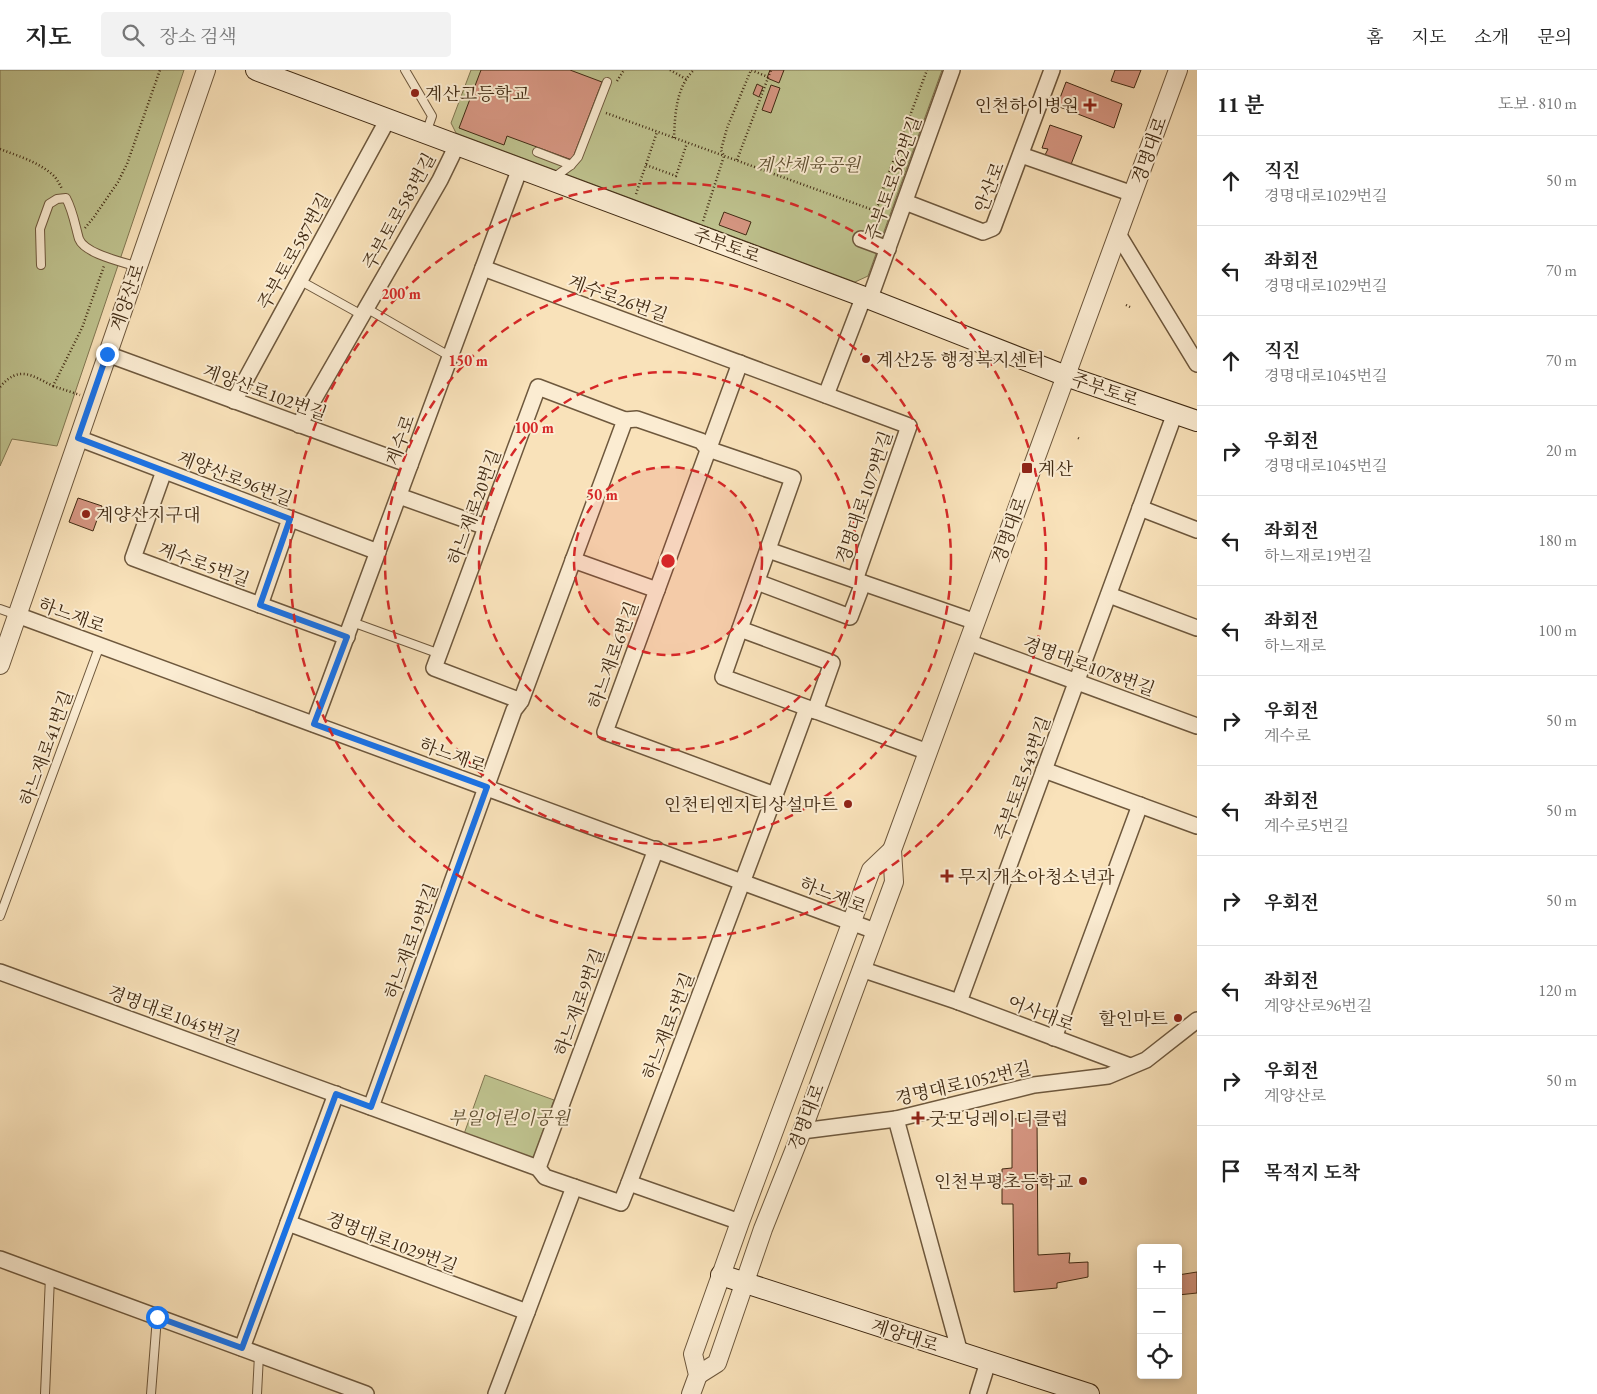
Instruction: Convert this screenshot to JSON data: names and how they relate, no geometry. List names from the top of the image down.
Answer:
{
  "streets": {
    "main road": ["주부토로", "계양대로"],
    "street": [
      "경명대로",
      "주부토로562번길",
      "안산로",
      "주부토로583번길",
      "주부토로587번길",
      "계양산로",
      "계수로26번길",
      "계양산로102번길",
      "계수로",
      "계양산로96번길",
      "경명대로1079번길",
      "하느재로20번길",
      "계수로5번길",
      "하느재로",
      "하느재로6번길",
      "경명대로1078번길",
      "주부토로543번길",
      "하느재로19번길",
      "하느재로9번길",
      "어사대로",
      "경명대로1045번길",
      "하느재로5번길",
      "경명대로1052번길",
      "경명대로1029번길"
    ],
    "lane": ["하느재로41번길"]
  },
  "crossings": [
    ["경명대로", "주부토로"],
    ["경명대로", "경명대로1079번길"],
    ["경명대로", "하느재로"],
    ["경명대로", "경명대로1078번길"],
    ["경명대로", "어사대로"],
    ["경명대로", "경명대로1052번길"],
    ["경명대로", "계양대로"],
    ["주부토로562번길", "안산로"],
    ["주부토로562번길", "주부토로"],
    ["주부토로562번길", "계수로26번길"],
    ["주부토로583번길", "주부토로"],
    ["주부토로583번길", "계양산로102번길"],
    ["주부토로", "주부토로587번길"],
    ["주부토로", "계수로"],
    ["주부토로", "주부토로543번길"],
    ["주부토로587번길", "계양산로102번길"],
    ["계양산로", "계양산로102번길"],
    ["계양산로", "계양산로96번길"],
    ["계양산로", "하느재로"],
    ["계수로26번길", "계수로"],
    ["계수로26번길", "경명대로1079번길"],
    ["계수로26번길", "하느재로6번길"],
    ["계양산로102번길", "계수로"],
    ["계수로", "계양산로96번길"],
    ["계수로", "계수로5번길"],
    ["계수로", "하느재로"],
    ["계양산로96번길", "계수로5번길"],
    ["하느재로", "하느재로41번길"],
    ["하느재로", "하느재로19번길"],
    ["하느재로", "하느재로9번길"],
    ["하느재로", "하느재로5번길"],
    ["경명대로1078번길", "주부토로543번길"],
    ["주부토로543번길", "어사대로"],
    ["하느재로19번길", "경명대로1045번길"],
    ["하느재로9번길", "경명대로1045번길"],
    ["어사대로", "경명대로1052번길"],
    ["경명대로1045번길", "하느재로5번길"]
  ],
  "parks": ["계산체육공원", "부일어린이공원"],
  "places": {
    "other": [
      "계산고등학교",
      "계산2동 행정복지센터",
      "계양산지구대",
      "인천티엔지티상설마트",
      "할인마트",
      "인천부평초등학교"
    ],
    "health": ["인천하이병원", "무지개소아청소년과", "굿모닝레이디클럽"],
    "transit": ["계산"]
  },
  "page": {
    "header": "지도",
    "search": "장소 검색",
    "nav": [
      "홈",
      "지도",
      "소개",
      "문의"
    ],
    "heading": ["11 분", "도보 · 810 m"],
    "list": [
      ["직진", "경명대로1029번길", "50 m"],
      ["좌회전", "경명대로1029번길", "70 m"],
      ["직진", "경명대로1045번길", "70 m"],
      ["우회전", "경명대로1045번길", "20 m"],
      ["좌회전", "하느재로19번길", "180 m"],
      ["좌회전", "하느재로", "100 m"],
      ["우회전", "계수로", "50 m"],
      ["좌회전", "계수로5번길", "50 m"],
      ["우회전", "50 m"],
      ["좌회전", "계양산로96번길", "120 m"],
      ["우회전", "계양산로", "50 m"],
      "목적지 도착"
    ],
    "map_buttons": ["+", "−"]
  },
  "rings": [
    "200 m",
    "150 m",
    "100 m",
    "50 m"
  ]
}
